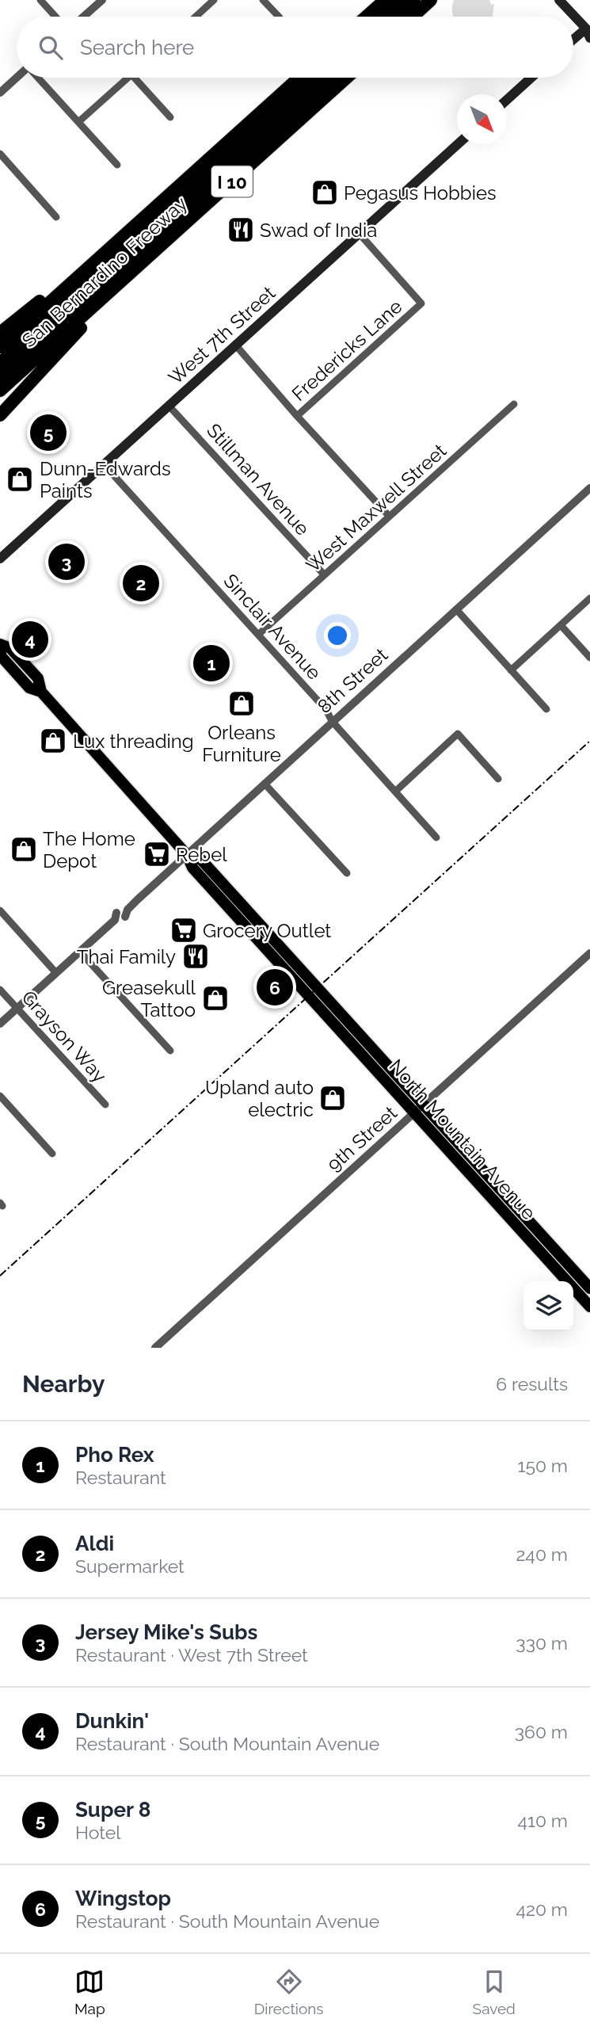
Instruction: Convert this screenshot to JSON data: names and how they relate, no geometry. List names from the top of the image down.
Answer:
{
  "streets": {
    "highway": ["I 10", "San Bernardino Freeway"],
    "main road": ["West 7th Street", "North Mountain Avenue"],
    "street": [
      "Fredericks Lane",
      "Stillman Avenue",
      "West Maxwell Street",
      "Sinclair Avenue",
      "8th Street",
      "Grayson Way",
      "9th Street"
    ]
  },
  "crossings": [
    ["West 7th Street", "Fredericks Lane"],
    ["West 7th Street", "Stillman Avenue"],
    ["West 7th Street", "Sinclair Avenue"],
    ["Stillman Avenue", "West Maxwell Street"],
    ["West Maxwell Street", "Sinclair Avenue"],
    ["Sinclair Avenue", "8th Street"],
    ["8th Street", "Grayson Way"],
    ["9th Street", "North Mountain Avenue"]
  ],
  "places": {
    "shop": [
      "Pegasus Hobbies",
      "Dunn-Edwards Paints",
      "Orleans Furniture",
      "Lux threading",
      "The Home Depot",
      "Greasekull Tattoo",
      "Upland auto electric"
    ],
    "restaurant": ["Swad of India", "Thai Family"],
    "supermarket": ["Rebel", "Grocery Outlet"]
  },
  "north": "bottom right",
  "page": {
    "search": "Search here",
    "pins": [
      "5",
      "3",
      "2",
      "4",
      "1",
      "6"
    ],
    "heading": ["Nearby", "6 results"],
    "list": [
      {
        "mark": "1",
        "name": "Pho Rex",
        "note": "Restaurant",
        "value": "150 m"
      },
      {
        "mark": "2",
        "name": "Aldi",
        "note": "Supermarket",
        "value": "240 m"
      },
      {
        "mark": "3",
        "name": "Jersey Mike's Subs",
        "note": "Restaurant · West 7th Street",
        "value": "330 m"
      },
      {
        "mark": "4",
        "name": "Dunkin'",
        "note": "Restaurant · South Mountain Avenue",
        "value": "360 m"
      },
      {
        "mark": "5",
        "name": "Super 8",
        "note": "Hotel",
        "value": "410 m"
      },
      {
        "mark": "6",
        "name": "Wingstop",
        "note": "Restaurant · South Mountain Avenue",
        "value": "420 m"
      }
    ],
    "nav": ["Map", "Directions", "Saved"]
  }
}
